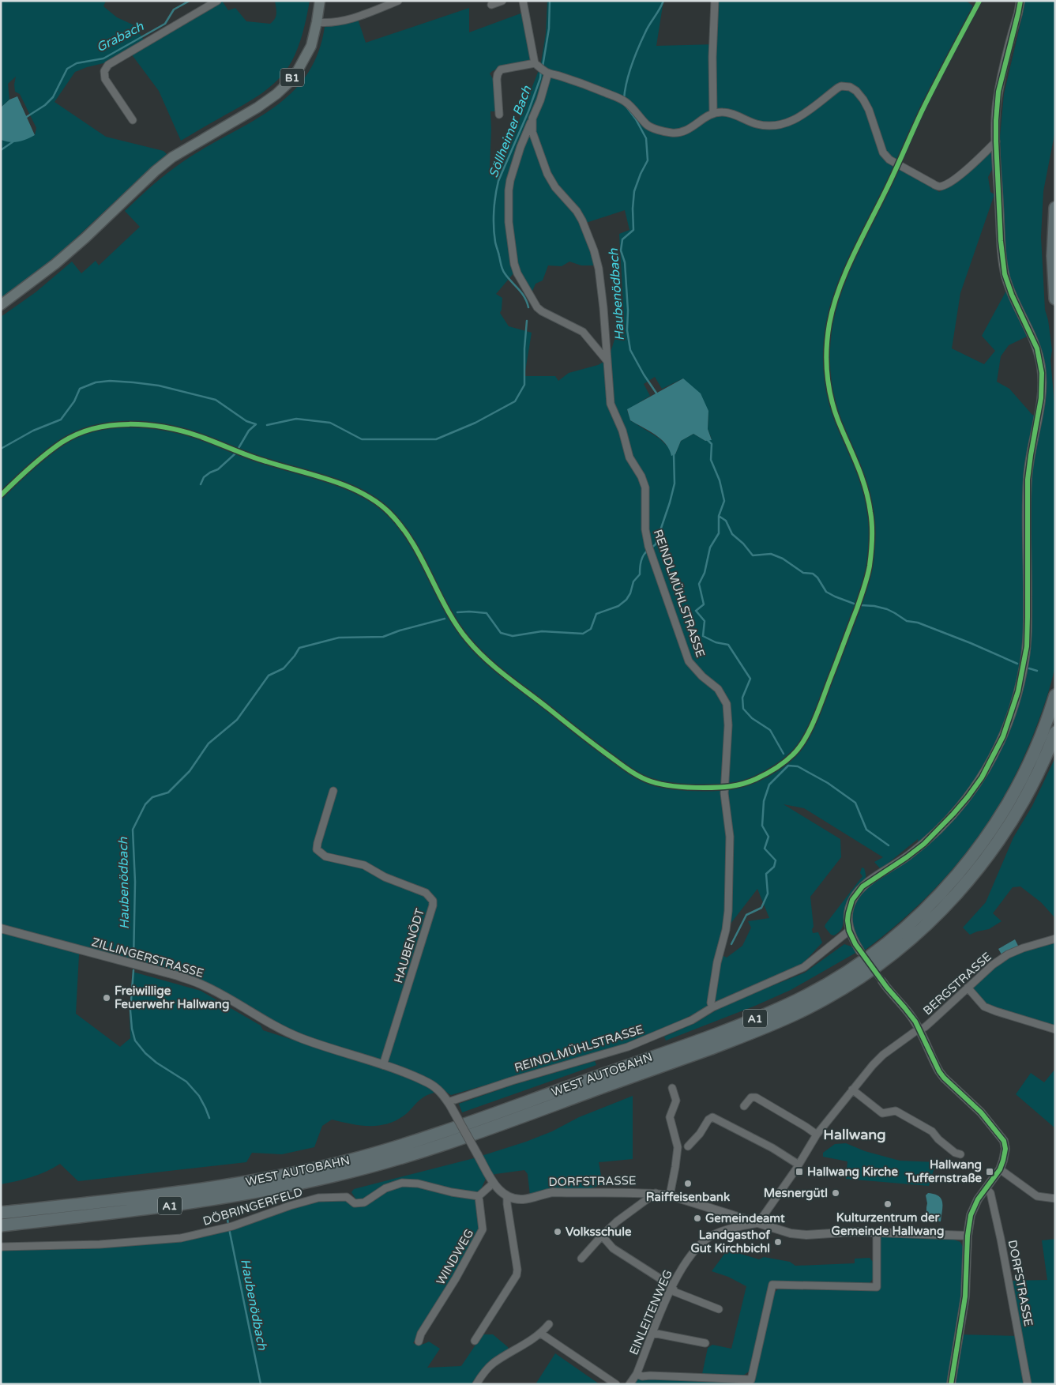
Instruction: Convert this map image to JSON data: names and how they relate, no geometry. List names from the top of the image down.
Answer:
{
  "streets": {
    "highway": ["A1", "WEST AUTOBAHN"],
    "main road": ["B1"],
    "street": [
      "REINDLMÜHLSTRASSE",
      "HAUBENÖDT",
      "ZILLINGERSTRASSE",
      "BERGSTRASSE",
      "DORFSTRASSE",
      "DÖBRINGERFELD",
      "WINDWEG",
      "EINLEITENWEG"
    ]
  },
  "crossings": [
    ["REINDLMÜHLSTRASSE", "ZILLINGERSTRASSE"],
    ["HAUBENÖDT", "ZILLINGERSTRASSE"],
    ["BERGSTRASSE", "DORFSTRASSE"],
    ["BERGSTRASSE", "EINLEITENWEG"],
    ["DORFSTRASSE", "EINLEITENWEG"],
    ["DÖBRINGERFELD", "WINDWEG"]
  ],
  "districts": ["Hallwang"],
  "water": ["Grabach", "Söllheimer Bach", "Haubenödbach"],
  "places": {
    "other": [
      "Freiwillige Feuerwehr Hallwang",
      "Raiffeisenbank",
      "Mesnergütl",
      "Kulturzentrum der Gemeinde Hallwang",
      "Gemeindeamt",
      "Volksschule",
      "Landgasthof Gut Kirchbichl"
    ],
    "transit": ["Hallwang Kirche", "Hallwang Tuffernstraße"]
  }
}
